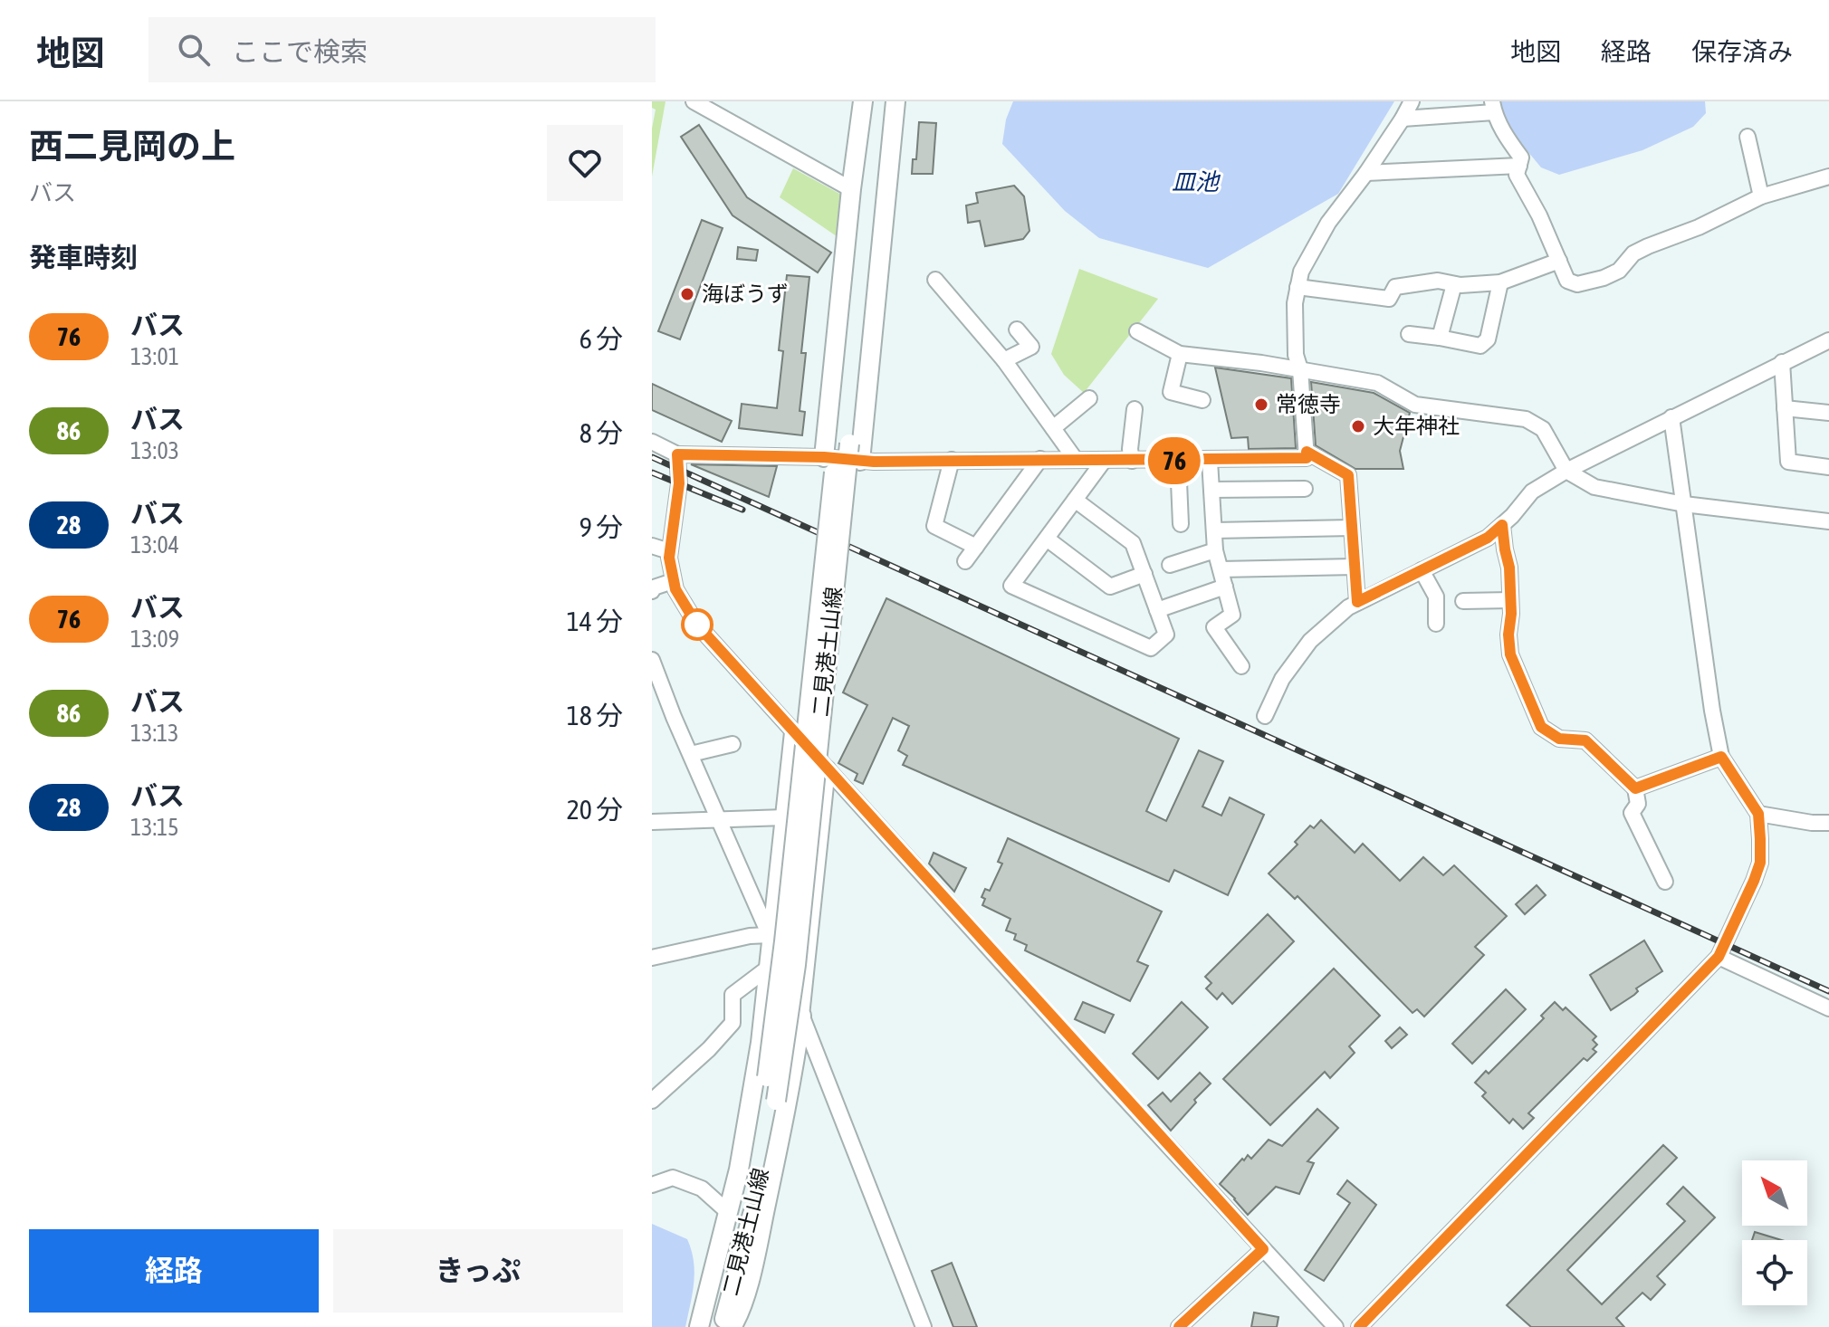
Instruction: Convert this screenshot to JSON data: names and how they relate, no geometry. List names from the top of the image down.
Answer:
{
  "streets": {
    "main road": ["二見港土山線"]
  },
  "water": ["皿池"],
  "places": ["海ぼうず", "常徳寺", "大年神社"],
  "lines": ["bus line 76"],
  "north": "top left",
  "page": {
    "header": "地図",
    "search": "ここで検索",
    "nav": ["地図", "経路", "保存済み"],
    "heading": [
      ["西二見岡の上", "バス"],
      "発車時刻"
    ],
    "on_map": "76",
    "list": [
      {
        "mark": "76",
        "name": "バス",
        "note": "13:01",
        "value": "6 分"
      },
      {
        "mark": "86",
        "name": "バス",
        "note": "13:03",
        "value": "8 分"
      },
      {
        "mark": "28",
        "name": "バス",
        "note": "13:04",
        "value": "9 分"
      },
      {
        "mark": "76",
        "name": "バス",
        "note": "13:09",
        "value": "14 分"
      },
      {
        "mark": "86",
        "name": "バス",
        "note": "13:13",
        "value": "18 分"
      },
      {
        "mark": "28",
        "name": "バス",
        "note": "13:15",
        "value": "20 分"
      }
    ],
    "buttons": ["経路", "きっぷ"]
  }
}
